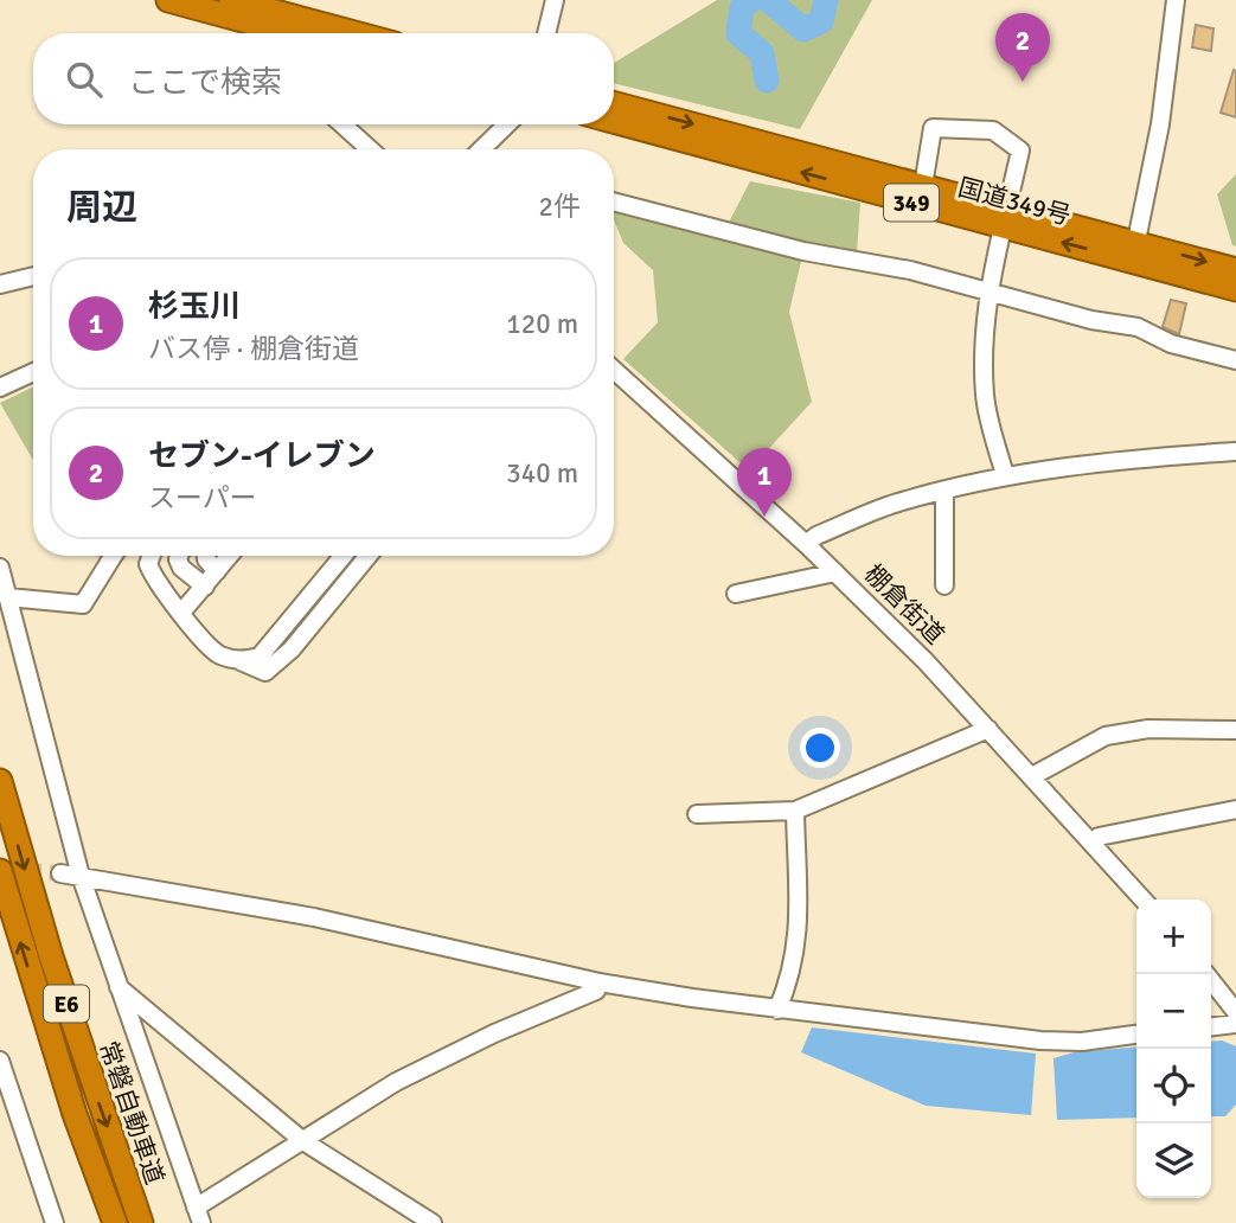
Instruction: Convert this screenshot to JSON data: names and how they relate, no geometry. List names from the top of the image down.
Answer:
{
  "streets": {
    "highway": [
      "国道349号",
      "349",
      "E6",
      "常磐自動車道"
    ],
    "street": ["棚倉街道"]
  },
  "page": {
    "pins": ["2", "1"],
    "search": "ここで検索",
    "heading": ["周辺", "2件"],
    "list": [
      {
        "mark": "1",
        "name": "杉玉川",
        "note": "バス停 · 棚倉街道",
        "value": "120 m"
      },
      {
        "mark": "2",
        "name": "セブン-イレブン",
        "note": "スーパー",
        "value": "340 m"
      }
    ],
    "map_buttons": ["+", "−"]
  }
}
